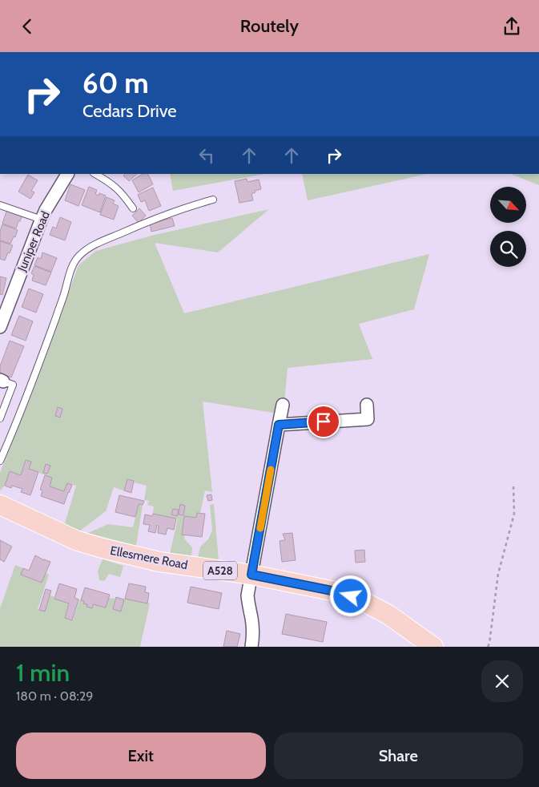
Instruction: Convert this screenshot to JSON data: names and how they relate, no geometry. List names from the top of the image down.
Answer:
{
  "streets": {
    "main road": ["Ellesmere Road", "A528"],
    "street": ["Juniper Road"]
  },
  "north": "bottom right",
  "page": {
    "header": "Routely",
    "turn": ["60 m", "Cedars Drive"],
    "heading": ["1 min", "180 m · 08:29"],
    "buttons": ["Exit", "Share"]
  }
}
